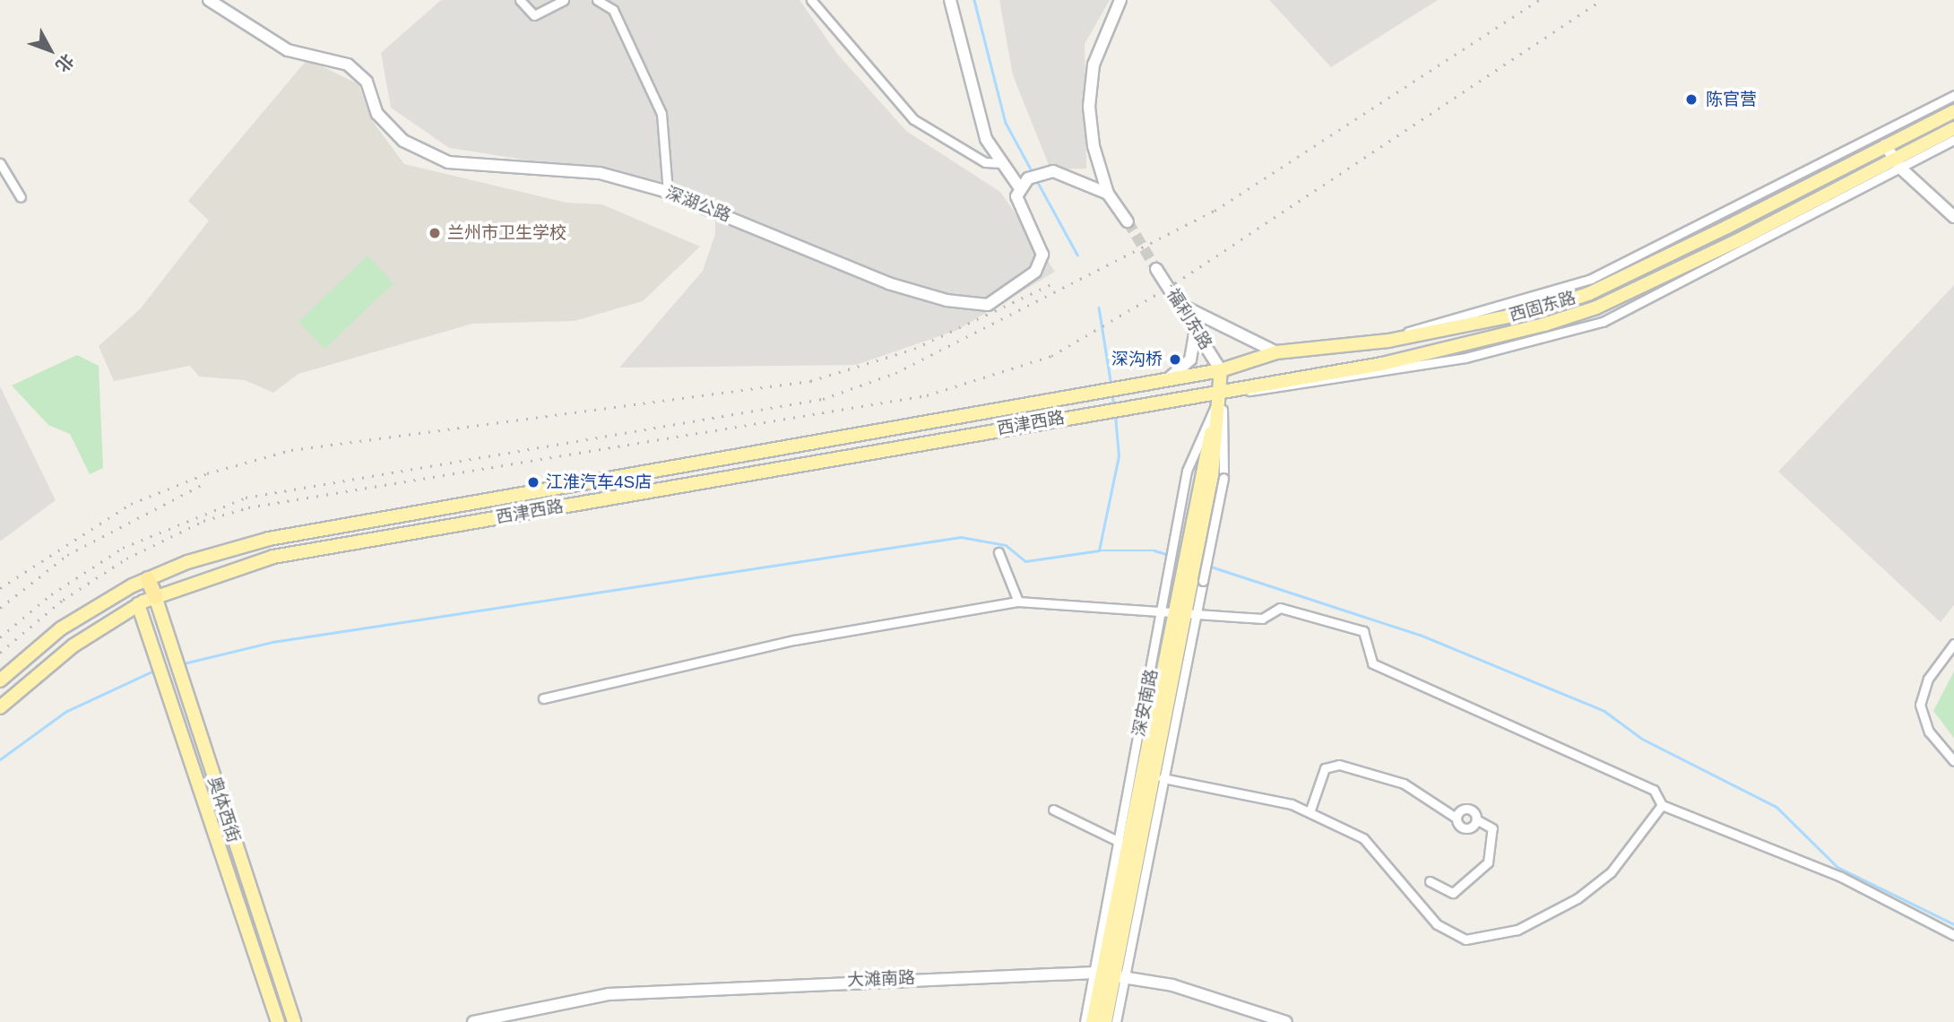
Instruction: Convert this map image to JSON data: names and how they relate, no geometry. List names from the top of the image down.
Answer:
{
  "streets": {
    "main road": [
      "深湖公路",
      "西固东路",
      "福利东路",
      "西津西路",
      "深安南路",
      "奥体西街",
      "大滩南路"
    ]
  },
  "crossings": [
    ["西固东路", "福利东路"],
    ["西固东路", "西津西路"],
    ["西固东路", "深安南路"],
    ["西津西路", "奥体西街"],
    ["深安南路", "大滩南路"]
  ],
  "places": [
    "陈官营",
    "兰州市卫生学校",
    "深沟桥",
    "江淮汽车4S店"
  ],
  "north": "bottom right"
}
